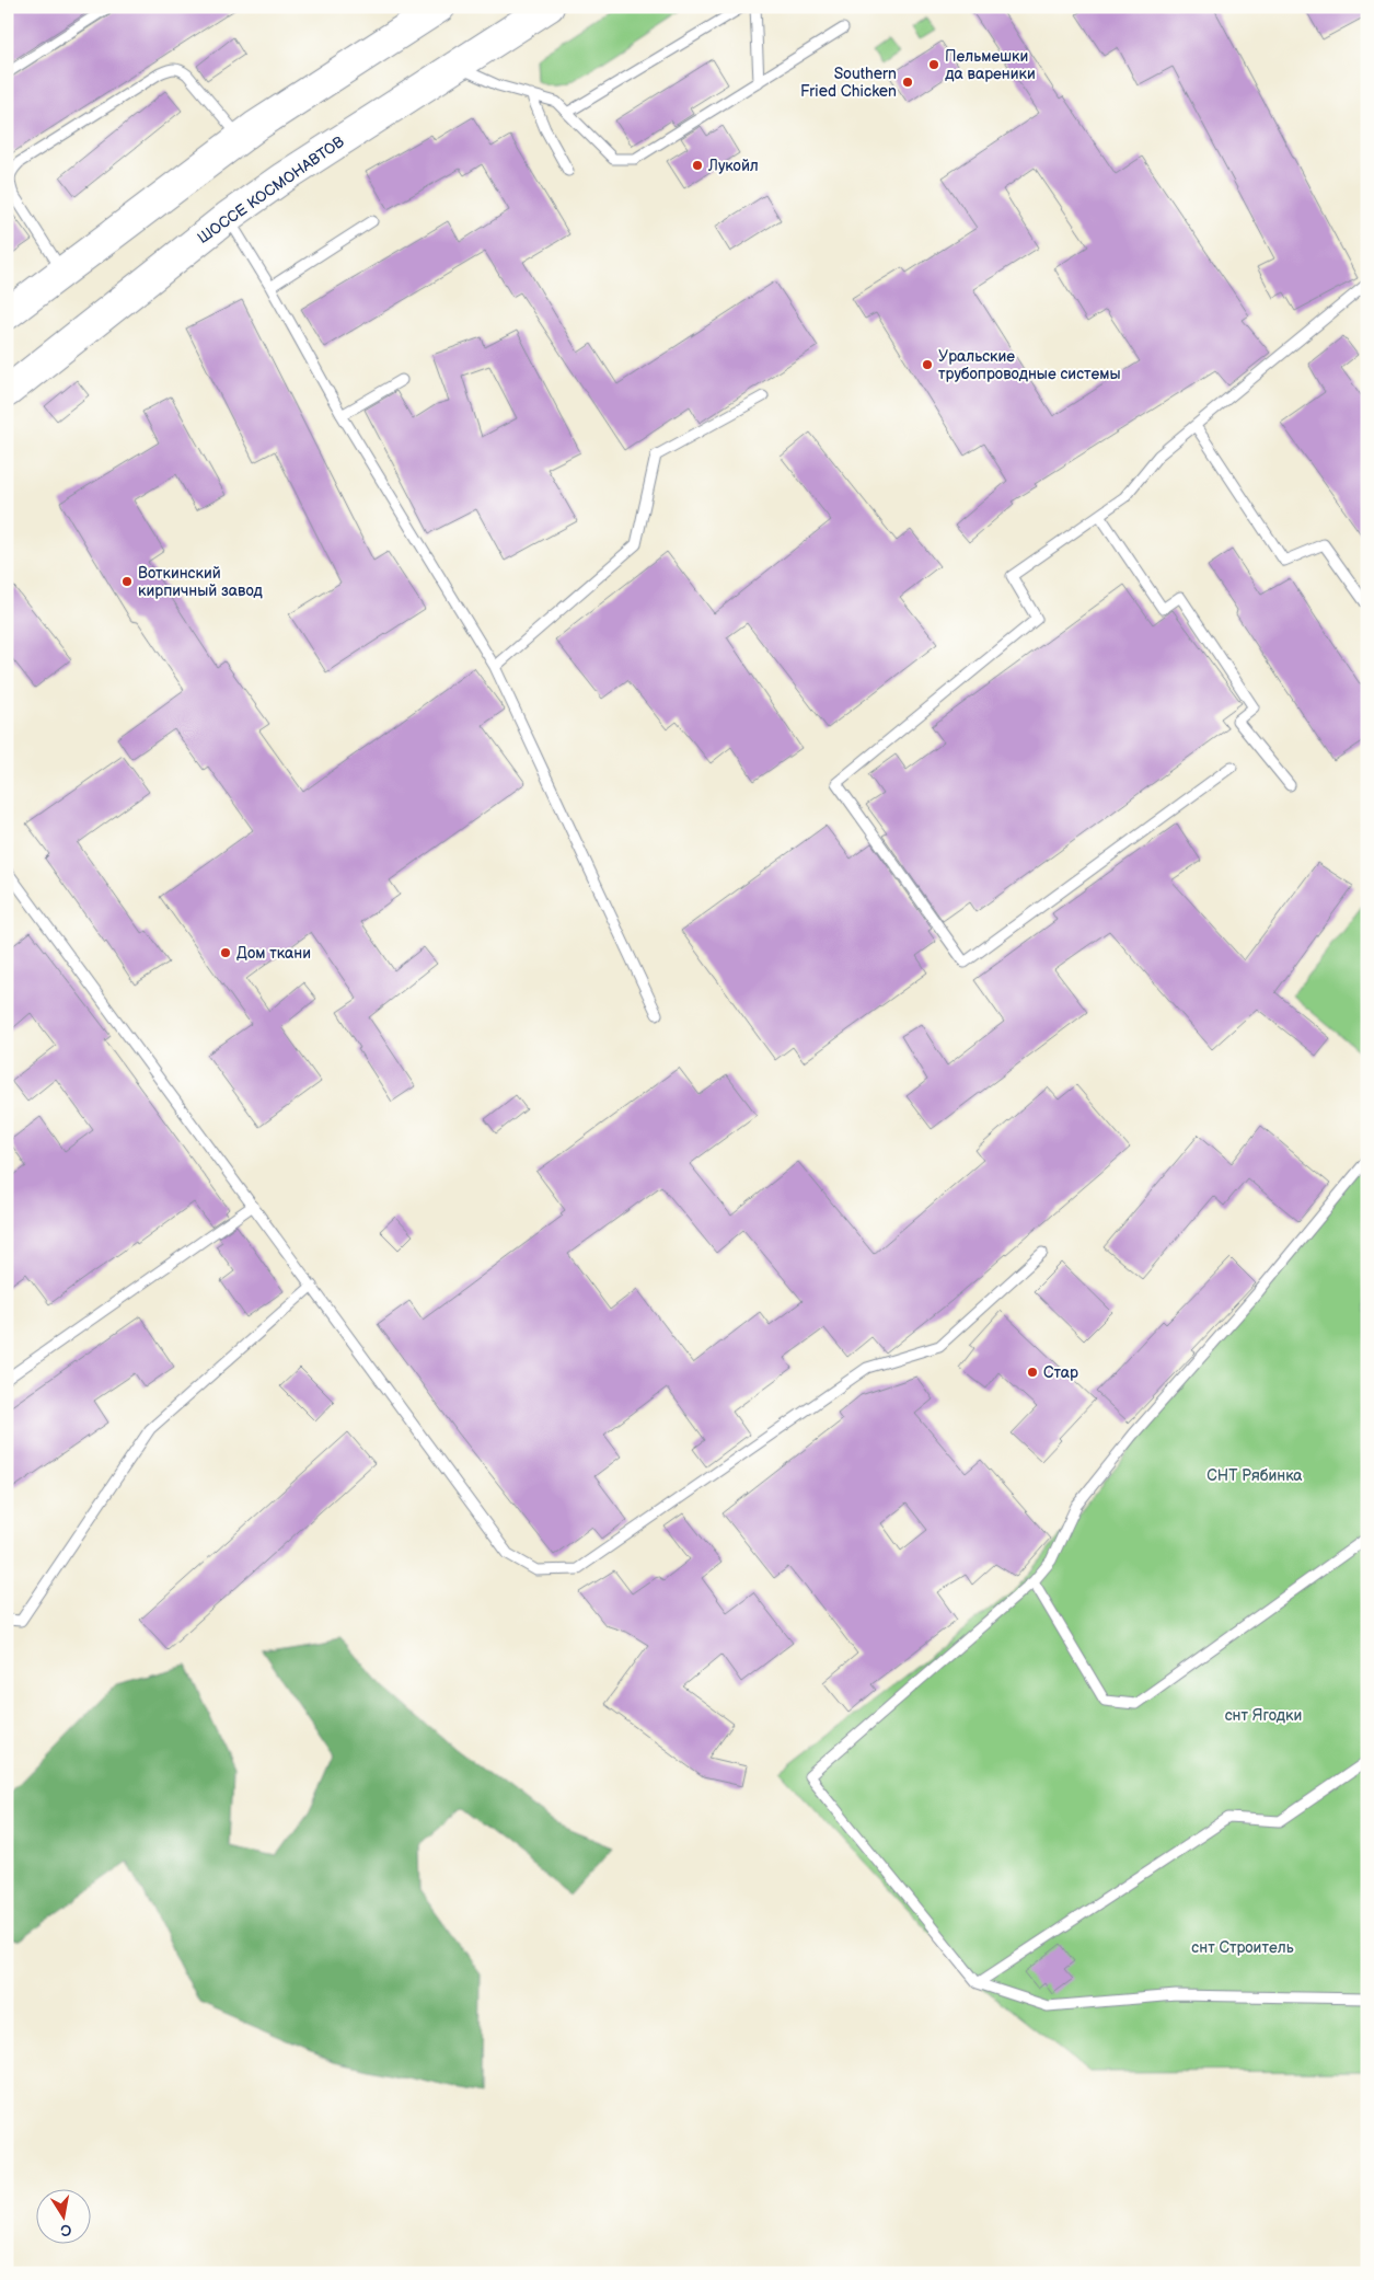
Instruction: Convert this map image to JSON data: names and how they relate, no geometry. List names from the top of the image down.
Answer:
{
  "streets": {
    "main road": ["ШОССЕ КОСМОНАВТОВ"]
  },
  "parks": ["СНТ Рябинка", "снт Ягодки", "снт Строитель"],
  "places": [
    "Пельмешки да вареники",
    "Southern Fried Chicken",
    "Лукойл",
    "Уральские трубопроводные системы",
    "Воткинский кирпичный завод",
    "Дом ткани",
    "Стар"
  ],
  "north": "bottom"
}
